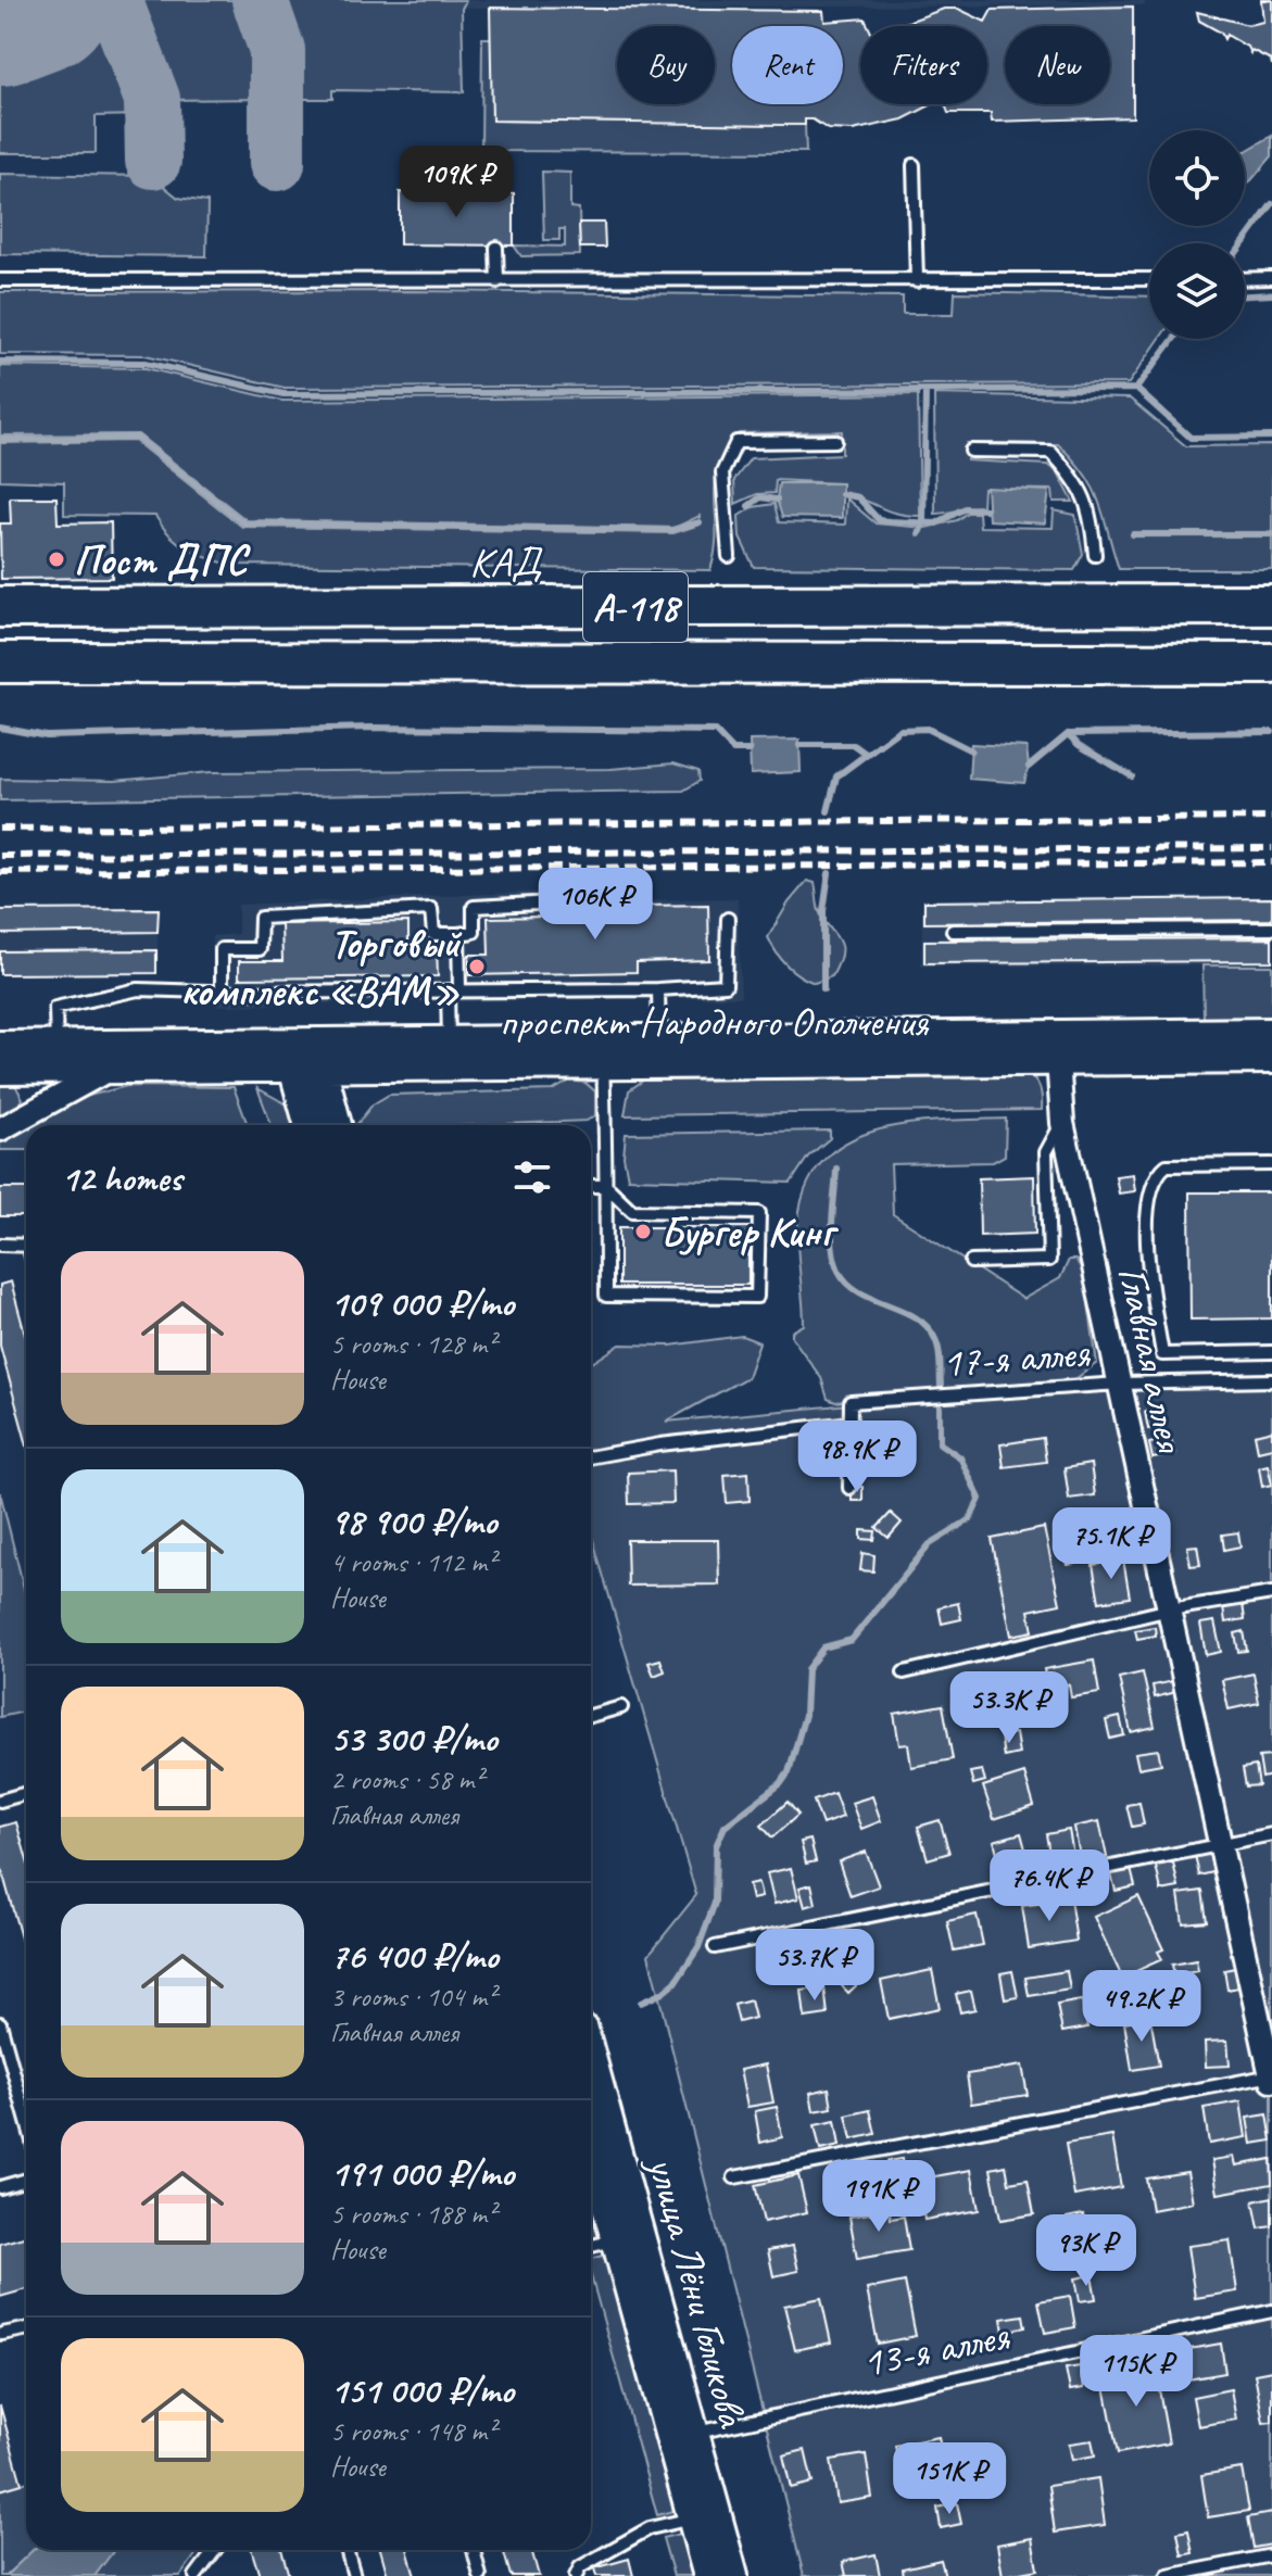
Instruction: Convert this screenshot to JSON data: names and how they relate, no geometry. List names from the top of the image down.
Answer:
{
  "streets": {
    "highway": ["КАД", "А-118"],
    "main road": ["проспект Народного Ополчения", "улица Лёни Голикова"],
    "street": ["Главная аллея"],
    "lane": ["17-я аллея", "13-я аллея"]
  },
  "crossings": [
    ["проспект Народного Ополчения", "Главная аллея"],
    ["17-я аллея", "Главная аллея"],
    ["улица Лёни Голикова", "13-я аллея"]
  ],
  "places": ["Пост ДПС", "Торговый комплекс «ВАМ»", "Бургер Кинг"],
  "page": {
    "chip": [
      "Buy",
      "Rent",
      "Filters",
      "New"
    ],
    "price": [
      "109K ₽",
      "106K ₽",
      "98.9K ₽",
      "75.1K ₽",
      "53.3K ₽",
      "76.4K ₽",
      "53.7K ₽",
      "49.2K ₽",
      "191K ₽",
      "93K ₽",
      "115K ₽",
      "151K ₽"
    ],
    "heading": "12 homes",
    "list": [
      {
        "name": "109 000 ₽/mo",
        "note": "5 rooms · 128 m² · House"
      },
      {
        "name": "98 900 ₽/mo",
        "note": "4 rooms · 112 m² · House"
      },
      {
        "name": "53 300 ₽/mo",
        "note": "2 rooms · 58 m² · Главная аллея"
      },
      {
        "name": "76 400 ₽/mo",
        "note": "3 rooms · 104 m² · Главная аллея"
      },
      {
        "name": "191 000 ₽/mo",
        "note": "5 rooms · 188 m² · House"
      },
      {
        "name": "151 000 ₽/mo",
        "note": "5 rooms · 148 m² · House"
      }
    ]
  }
}
